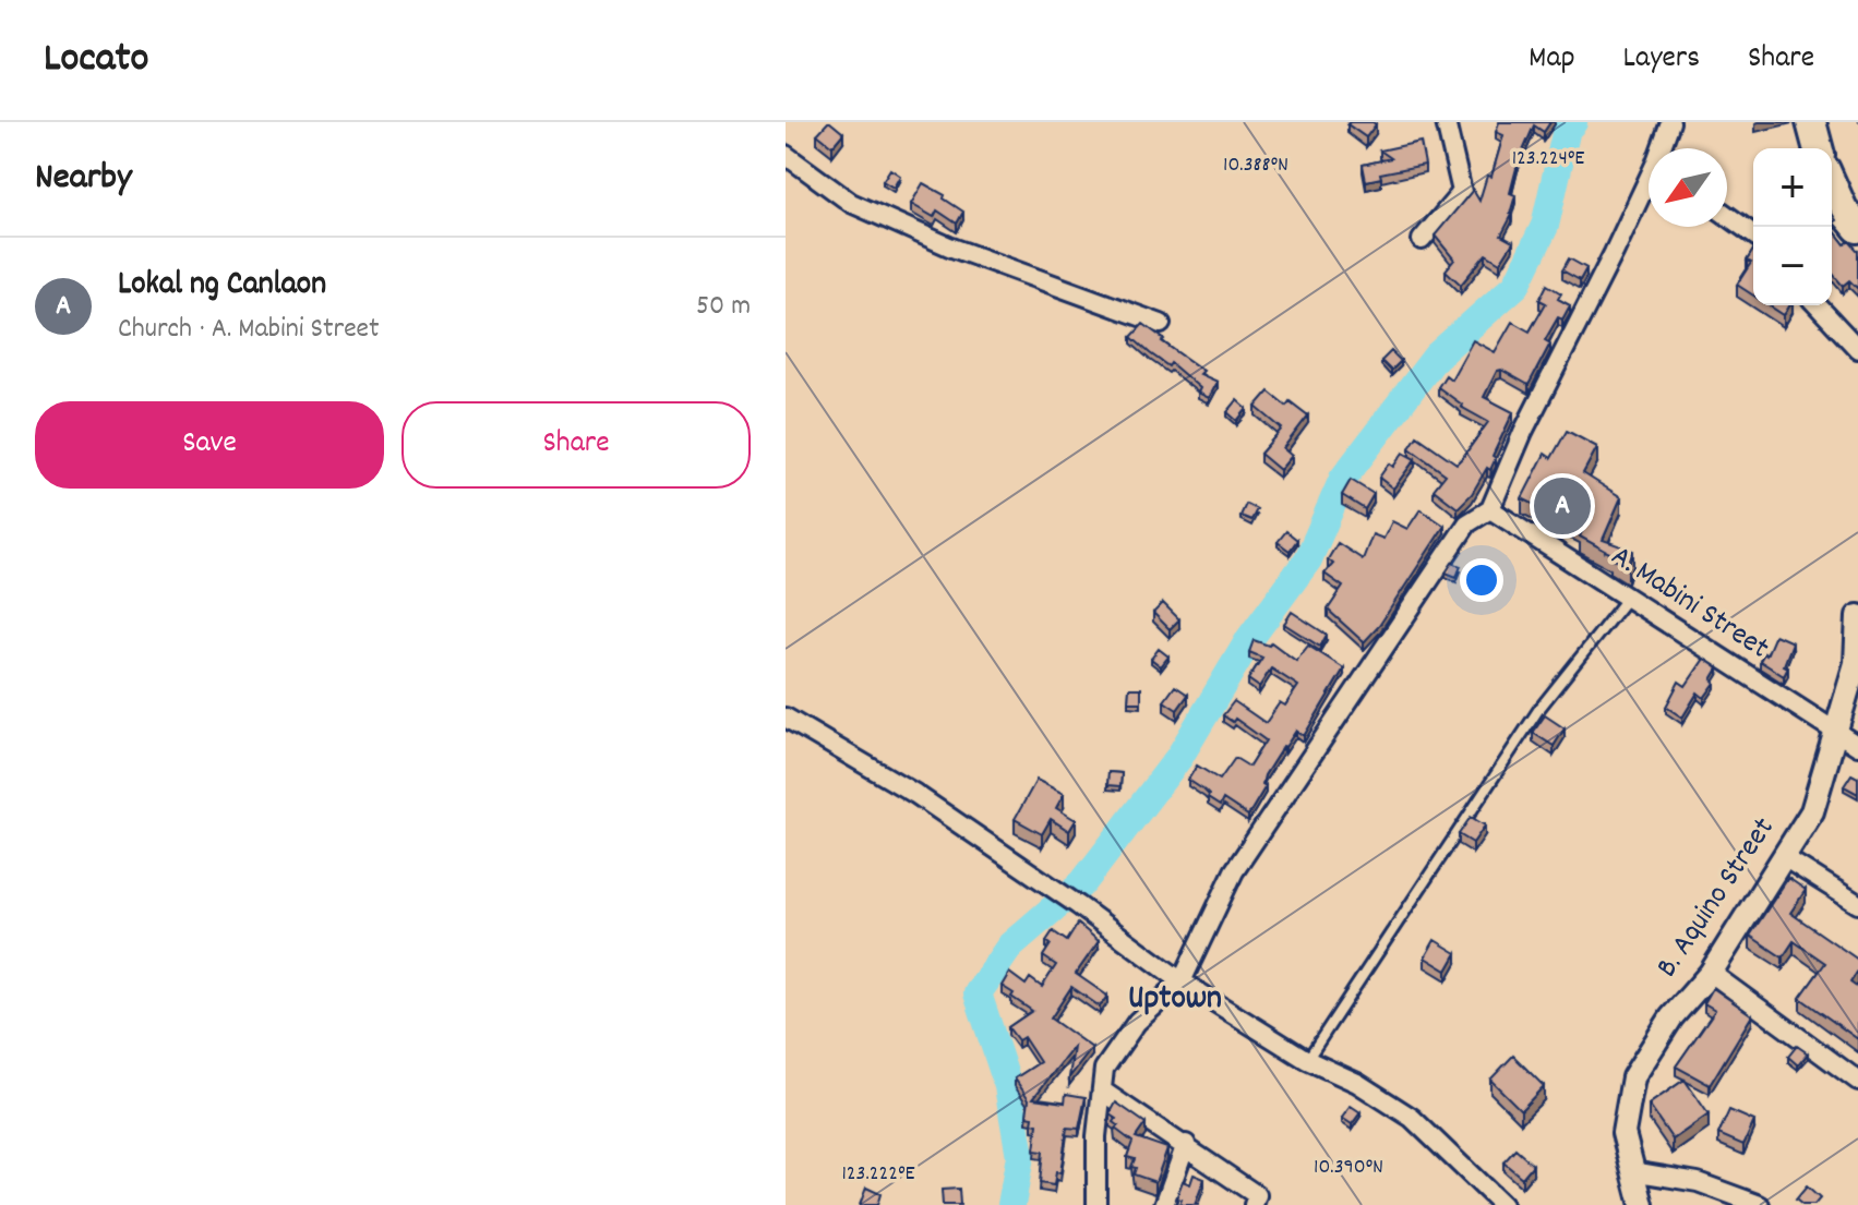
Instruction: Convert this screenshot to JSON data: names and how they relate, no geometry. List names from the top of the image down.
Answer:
{
  "streets": {
    "street": ["A. Mabini Street", "B. Aquino Street"]
  },
  "crossings": [
    ["A. Mabini Street", "B. Aquino Street"]
  ],
  "districts": ["Uptown"],
  "north": "bottom left",
  "page": {
    "header": "Locato",
    "nav": ["Map", "Layers", "Share"],
    "heading": "Nearby",
    "map_buttons": ["+", "−"],
    "list": [
      {
        "mark": "A",
        "name": "Lokal ng Canlaon",
        "note": "Church · A. Mabini Street",
        "value": "50 m"
      }
    ],
    "buttons": ["Save", "Share"],
    "pins": "A"
  },
  "coordinates": [
    "123.224°E",
    "10.388°N",
    "10.390°N",
    "123.222°E"
  ]
}
